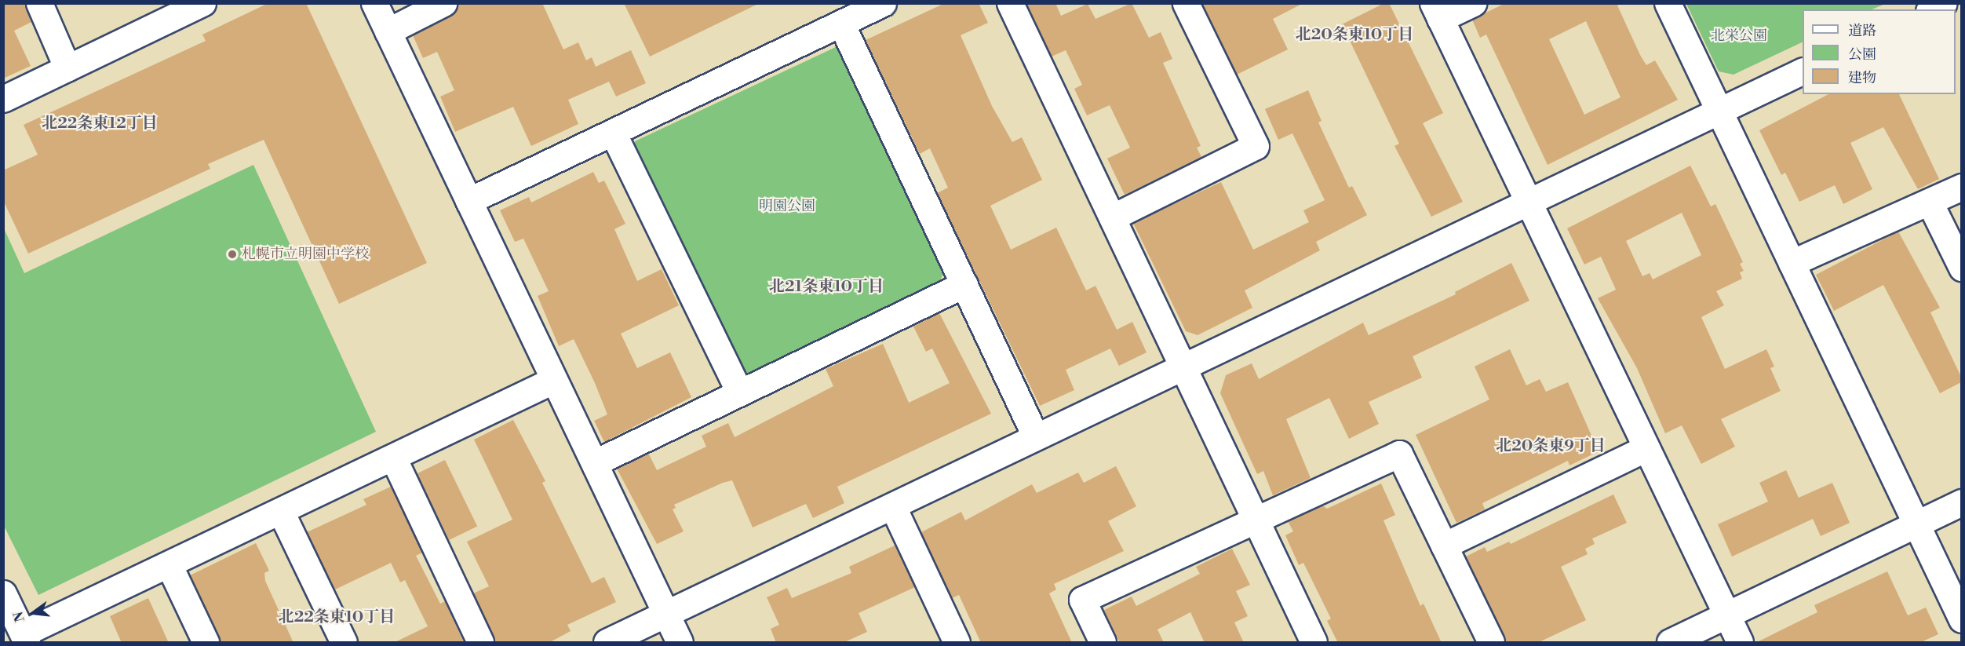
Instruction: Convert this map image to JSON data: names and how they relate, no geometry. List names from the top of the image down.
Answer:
{
  "districts": [
    "北20条東10丁目",
    "北22条東12丁目",
    "北21条東10丁目",
    "北20条東9丁目",
    "北22条東10丁目"
  ],
  "parks": ["北栄公園", "明園公園"],
  "places": ["札幌市立明園中学校"],
  "legend": ["道路", "公園", "建物"],
  "north": "left"
}
